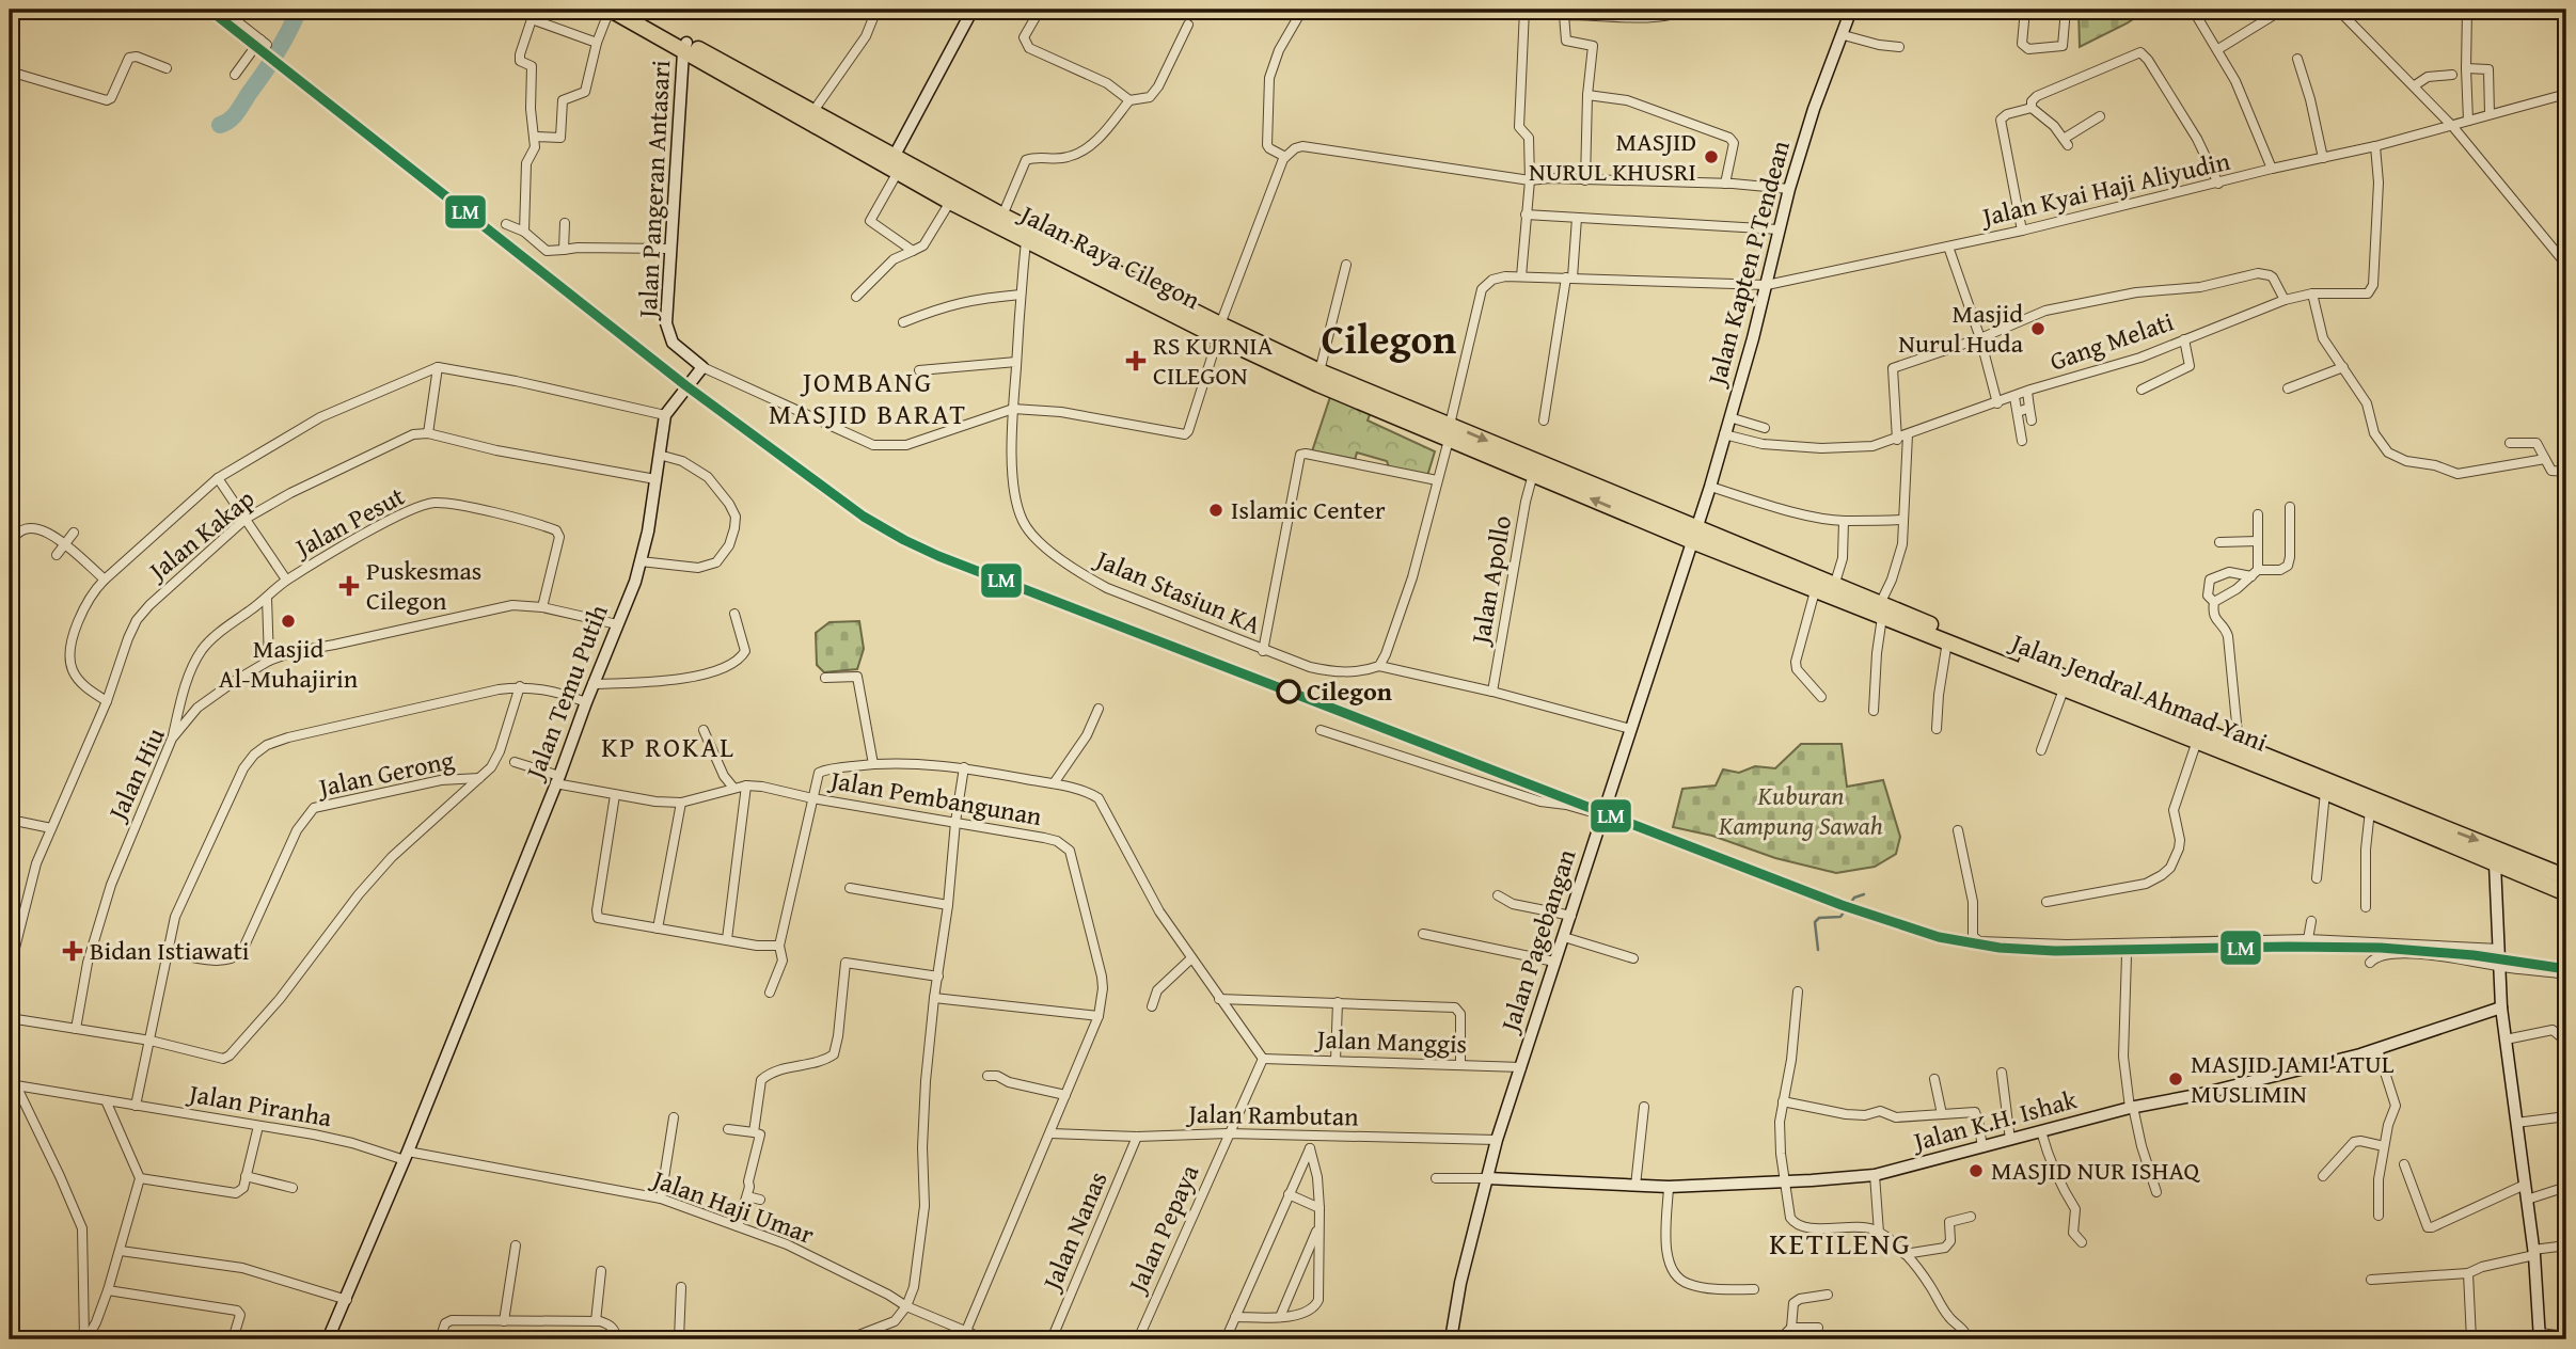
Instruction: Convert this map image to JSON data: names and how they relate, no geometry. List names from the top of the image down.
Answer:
{
  "streets": {
    "highway": ["Jalan Raya Cilegon", "Jalan Jendral Ahmad Yani"],
    "street": [
      "Jalan Pangeran Antasari",
      "Jalan Kyai Haji Aliyudin",
      "Jalan Kapten P.Tendean",
      "Gang Melati",
      "Jalan Pesut",
      "Jalan Kakap",
      "Jalan Apollo",
      "Jalan Stasiun KA",
      "Jalan Temu Putih",
      "Jalan Hiu",
      "Jalan Gerong",
      "Jalan Pembangunan",
      "Jalan Pagebangan",
      "Jalan Manggis",
      "Jalan Piranha",
      "Jalan Rambutan",
      "Jalan K.H. Ishak",
      "Jalan Haji Umar",
      "Jalan Pepaya",
      "Jalan Nanas"
    ]
  },
  "crossings": [
    ["Jalan Pangeran Antasari", "Jalan Raya Cilegon"],
    ["Jalan Pangeran Antasari", "Jalan Temu Putih"],
    ["Jalan Kyai Haji Aliyudin", "Jalan Raya Cilegon"],
    ["Jalan Kyai Haji Aliyudin", "Jalan Kapten P.Tendean"],
    ["Jalan Kyai Haji Aliyudin", "Gang Melati"],
    ["Jalan Raya Cilegon", "Jalan Kapten P.Tendean"],
    ["Jalan Raya Cilegon", "Jalan Apollo"],
    ["Jalan Raya Cilegon", "Jalan Stasiun KA"],
    ["Jalan Raya Cilegon", "Jalan Jendral Ahmad Yani"],
    ["Jalan Raya Cilegon", "Jalan Pagebangan"],
    ["Jalan Kapten P.Tendean", "Gang Melati"],
    ["Jalan Kapten P.Tendean", "Jalan Jendral Ahmad Yani"],
    ["Jalan Kapten P.Tendean", "Jalan Pagebangan"],
    ["Jalan Pesut", "Jalan Hiu"],
    ["Jalan Temu Putih", "Jalan Hiu"],
    ["Jalan Temu Putih", "Jalan Pembangunan"],
    ["Jalan Temu Putih", "Jalan Piranha"],
    ["Jalan Temu Putih", "Jalan Haji Umar"],
    ["Jalan Jendral Ahmad Yani", "Jalan Pagebangan"],
    ["Jalan Pembangunan", "Jalan Rambutan"],
    ["Jalan Pembangunan", "Jalan Haji Umar"],
    ["Jalan Pagebangan", "Jalan Manggis"],
    ["Jalan Pagebangan", "Jalan Rambutan"],
    ["Jalan Pagebangan", "Jalan K.H. Ishak"],
    ["Jalan Manggis", "Jalan Pepaya"],
    ["Jalan Piranha", "Jalan Haji Umar"],
    ["Jalan Rambutan", "Jalan Pepaya"],
    ["Jalan Rambutan", "Jalan Nanas"]
  ],
  "districts": [
    "Cilegon",
    "JOMBANG MASJID BARAT",
    "KP ROKAL",
    "KETILENG"
  ],
  "parks": ["Kuburan Kampung Sawah"],
  "places": {
    "other": [
      "MASJID NURUL KHUSRI",
      "Masjid Nurul Huda",
      "Islamic Center",
      "Masjid Al-Muhajirin",
      "Cilegon",
      "MASJID JAMI'ATUL MUSLIMIN",
      "MASJID NUR ISHAQ"
    ],
    "health": ["RS KURNIA CILEGON", "Puskesmas Cilegon", "Bidan Istiawati"]
  },
  "lines": ["transit line LM"]
}
